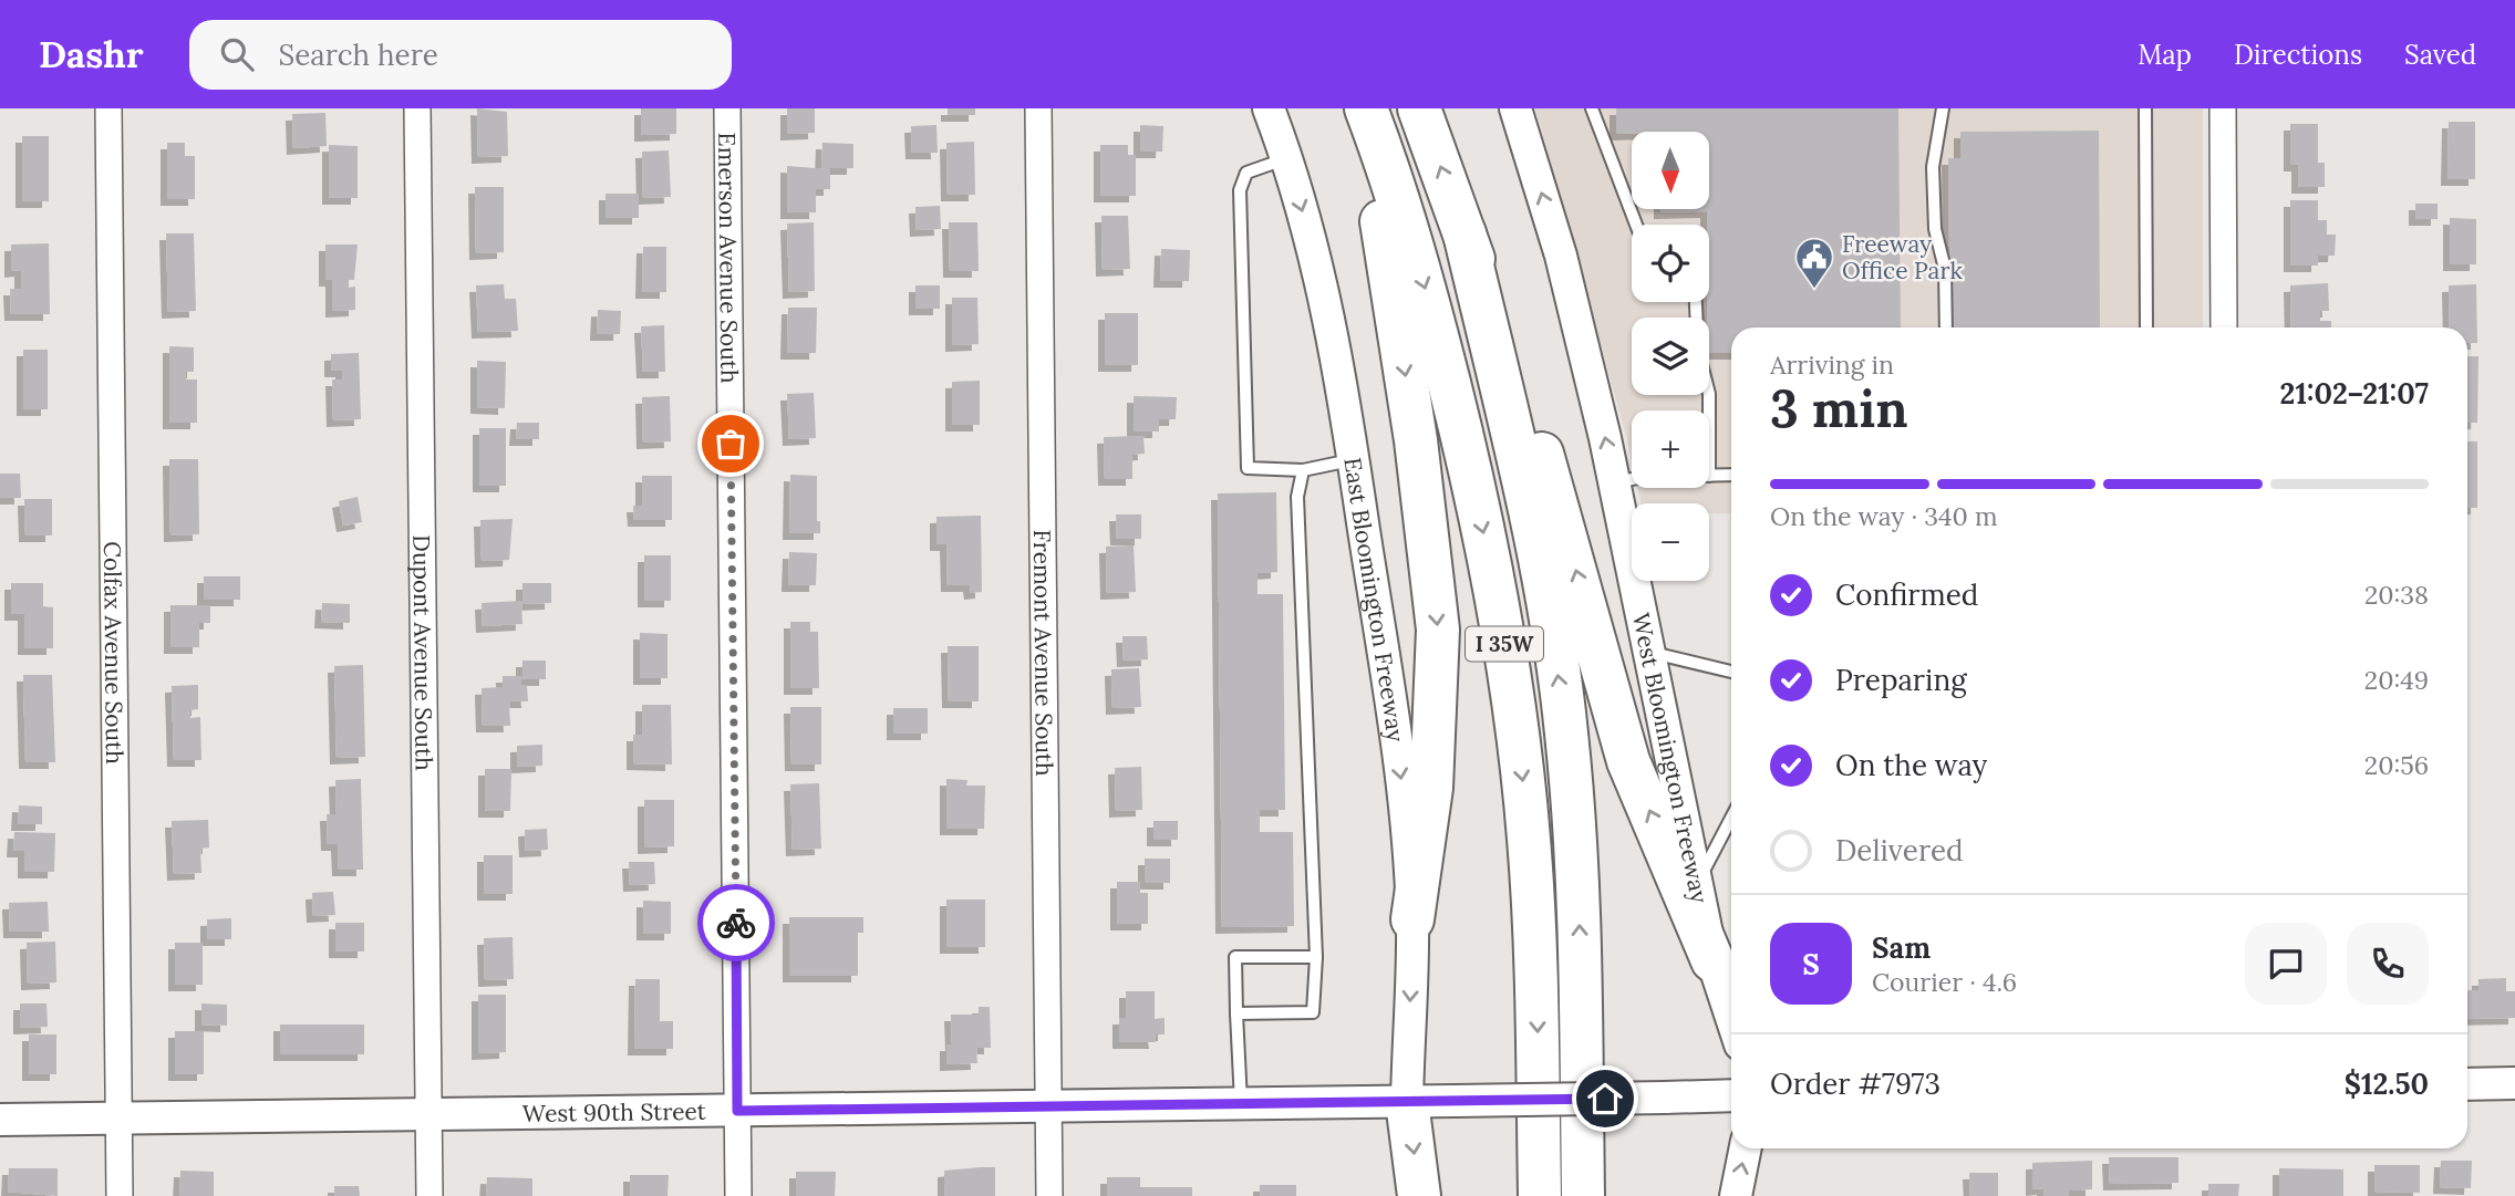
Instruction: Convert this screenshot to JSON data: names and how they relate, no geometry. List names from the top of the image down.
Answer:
{
  "streets": {
    "highway": ["I 35W"],
    "street": [
      "Emerson Avenue South",
      "East Bloomington Freeway",
      "Dupont Avenue South",
      "Fremont Avenue South",
      "Colfax Avenue South",
      "West Bloomington Freeway",
      "West 90th Street"
    ]
  },
  "crossings": [
    ["Emerson Avenue South", "West 90th Street"],
    ["East Bloomington Freeway", "West 90th Street"],
    ["Dupont Avenue South", "West 90th Street"],
    ["Fremont Avenue South", "West 90th Street"],
    ["Colfax Avenue South", "West 90th Street"]
  ],
  "one_way": ["East Bloomington Freeway", "West Bloomington Freeway"],
  "places": {
    "public building": ["Freeway Office Park"]
  },
  "north": "bottom",
  "page": {
    "header": "Dashr",
    "search": "Search here",
    "nav": ["Map", "Directions", "Saved"],
    "map_buttons": ["+", "−"],
    "heading": ["3 min", "Arriving in", "21:02–21:07"],
    "panel": [
      "Sam",
      "Courier · 4.6",
      "Order #7973",
      "$12.50"
    ],
    "bar": "On the way · 340 m",
    "list": [
      ["Confirmed", "20:38"],
      ["Preparing", "20:49"],
      ["On the way", "20:56"],
      "Delivered"
    ],
    "round": "S"
  }
}
